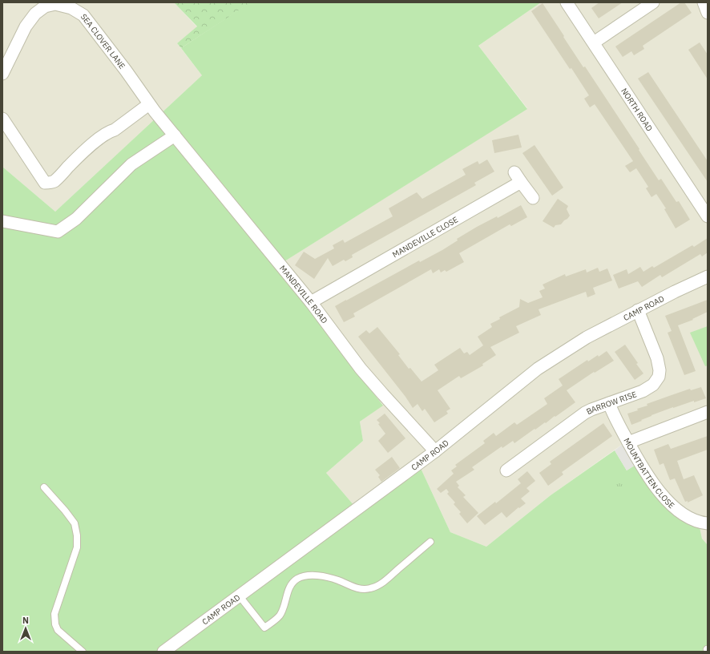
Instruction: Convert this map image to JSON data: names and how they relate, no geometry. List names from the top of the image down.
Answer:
{
  "streets": {
    "street": [
      "SEA CLOVER LANE",
      "NORTH ROAD",
      "MANDEVILLE CLOSE",
      "MANDEVILLE ROAD",
      "CAMP ROAD",
      "BARROW RISE",
      "MOUNTBATTEN CLOSE"
    ]
  },
  "crossings": [
    ["SEA CLOVER LANE", "MANDEVILLE ROAD"],
    ["MANDEVILLE CLOSE", "MANDEVILLE ROAD"],
    ["MANDEVILLE ROAD", "CAMP ROAD"],
    ["CAMP ROAD", "BARROW RISE"],
    ["BARROW RISE", "MOUNTBATTEN CLOSE"]
  ],
  "north": "top"
}
